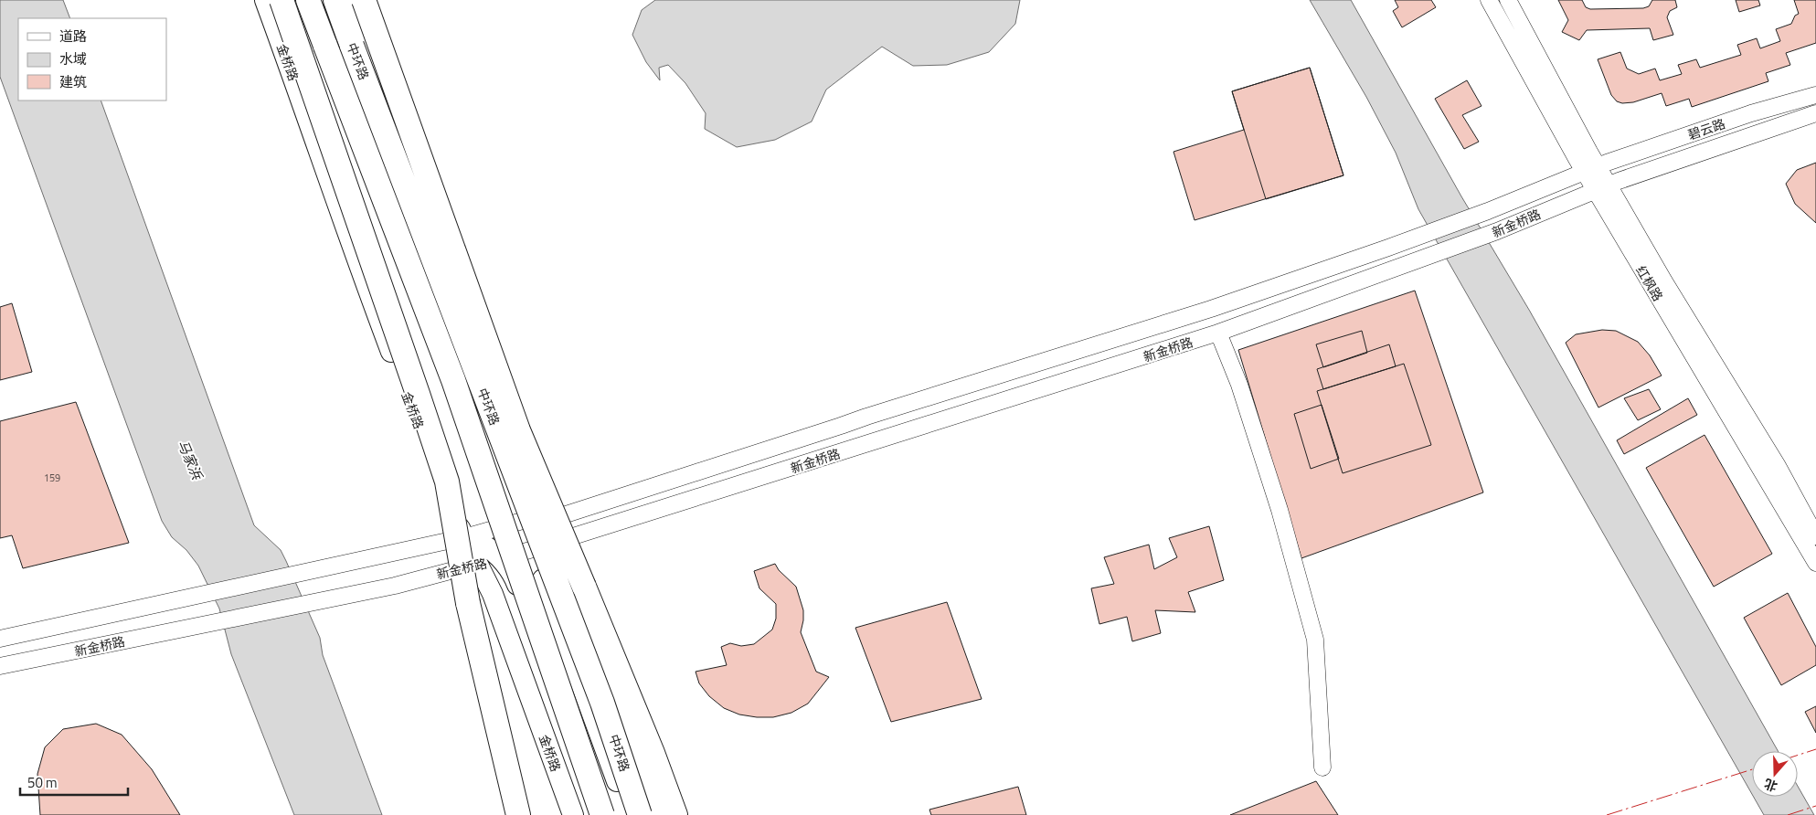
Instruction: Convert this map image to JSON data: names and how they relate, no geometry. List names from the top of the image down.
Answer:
{
  "streets": {
    "highway": ["中环路"],
    "main road": ["金桥路"],
    "street": ["碧云路", "新金桥路", "红枫路"]
  },
  "crossings": [
    ["金桥路", "新金桥路"],
    ["碧云路", "新金桥路"],
    ["碧云路", "红枫路"],
    ["新金桥路", "红枫路"]
  ],
  "water": ["马家浜"],
  "house_numbers": ["159"],
  "legend": ["道路", "水域", "建筑"],
  "scale_bar": "50 m",
  "north": "bottom"
}
